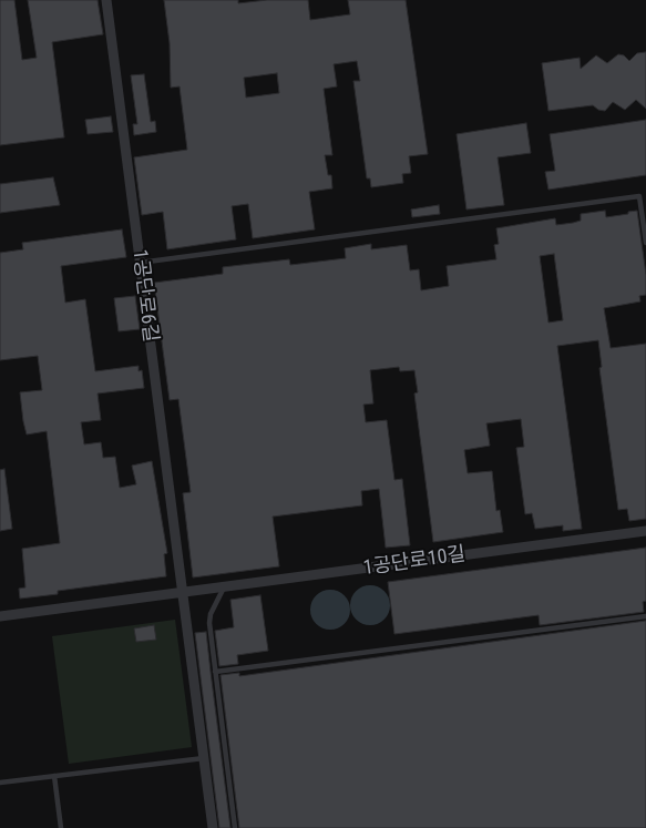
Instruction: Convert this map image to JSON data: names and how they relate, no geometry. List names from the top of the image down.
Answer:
{
  "streets": {
    "street": ["1공단로6길", "1공단로10길"]
  },
  "crossings": [
    ["1공단로6길", "1공단로10길"]
  ]
}
